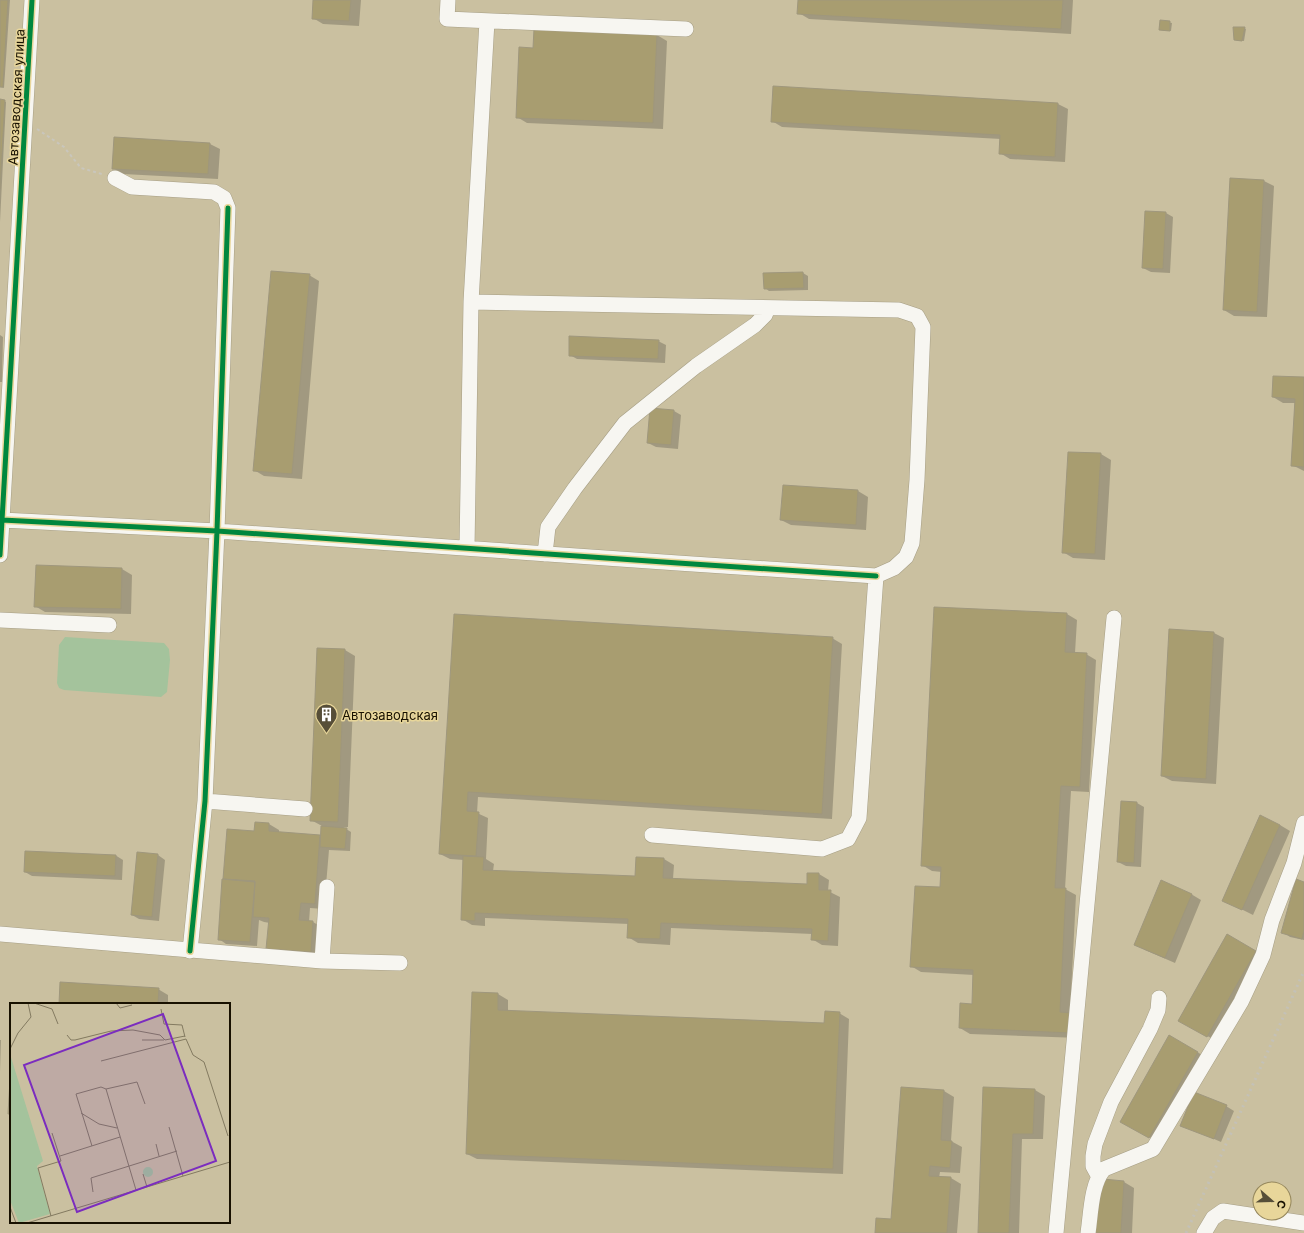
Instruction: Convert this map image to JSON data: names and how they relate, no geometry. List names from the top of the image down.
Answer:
{
  "streets": {
    "street": ["Автозаводская улица"]
  },
  "places": {
    "building": ["Автозаводская"]
  },
  "north": "right"
}
